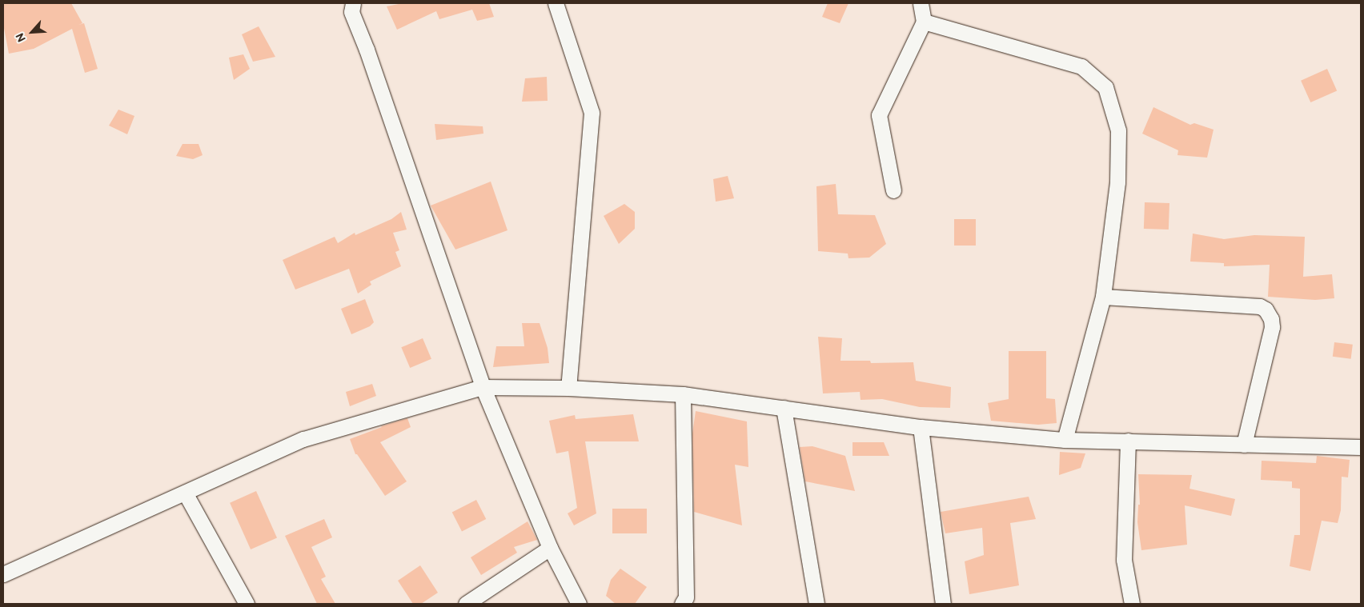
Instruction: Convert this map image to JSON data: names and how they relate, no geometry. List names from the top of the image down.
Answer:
{
  "north": "bottom left"
}
